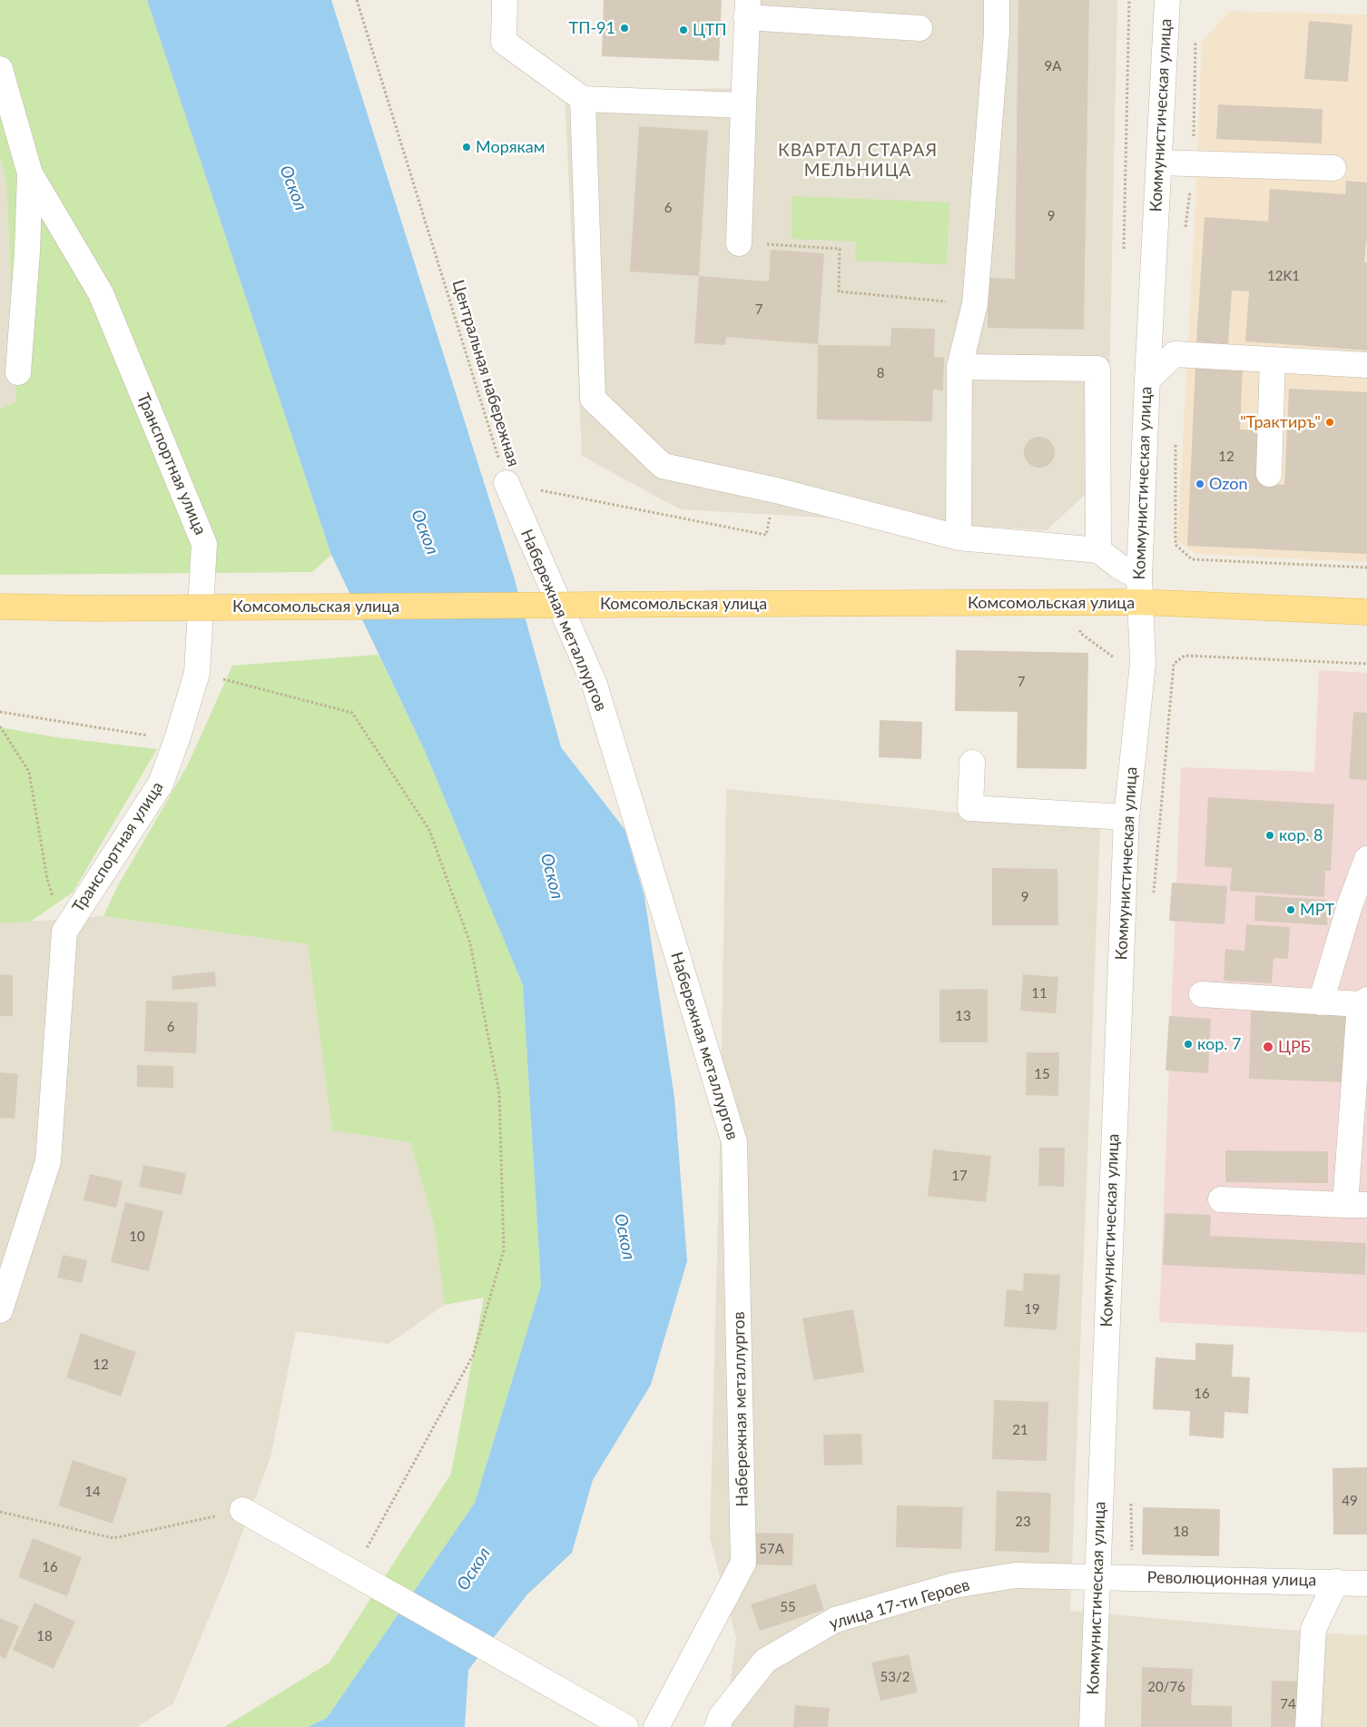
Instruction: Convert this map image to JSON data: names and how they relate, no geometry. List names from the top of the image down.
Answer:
{
  "streets": {
    "main road": ["Комсомольская улица"],
    "street": [
      "Коммунистическая улица",
      "Транспортная улица",
      "Набережная металлургов",
      "Революционная улица",
      "улица 17-ти Героев"
    ],
    "path": ["Центральная набережная"]
  },
  "crossings": [
    ["Коммунистическая улица", "Комсомольская улица"],
    ["Коммунистическая улица", "Революционная улица"],
    ["Коммунистическая улица", "улица 17-ти Героев"],
    ["Центральная набережная", "Набережная металлургов"],
    ["Революционная улица", "улица 17-ти Героев"]
  ],
  "districts": ["КВАРТАЛ СТАРАЯ МЕЛЬНИЦА"],
  "water": ["Оскол"],
  "places": [
    "ТП-91",
    "ЦТП",
    "Морякам",
    "\"Трактиръ\"",
    "Ozon",
    "кор. 8",
    "МРТ",
    "кор. 7",
    "ЦРБ"
  ],
  "house_numbers": [
    "9А",
    "6",
    "9",
    "12K1",
    "7",
    "8",
    "12",
    "7",
    "9",
    "11",
    "13",
    "6",
    "15",
    "17",
    "10",
    "19",
    "12",
    "16",
    "21",
    "14",
    "49",
    "23",
    "18",
    "57А",
    "16",
    "55",
    "18",
    "53/2",
    "20/76",
    "74"
  ]
}
